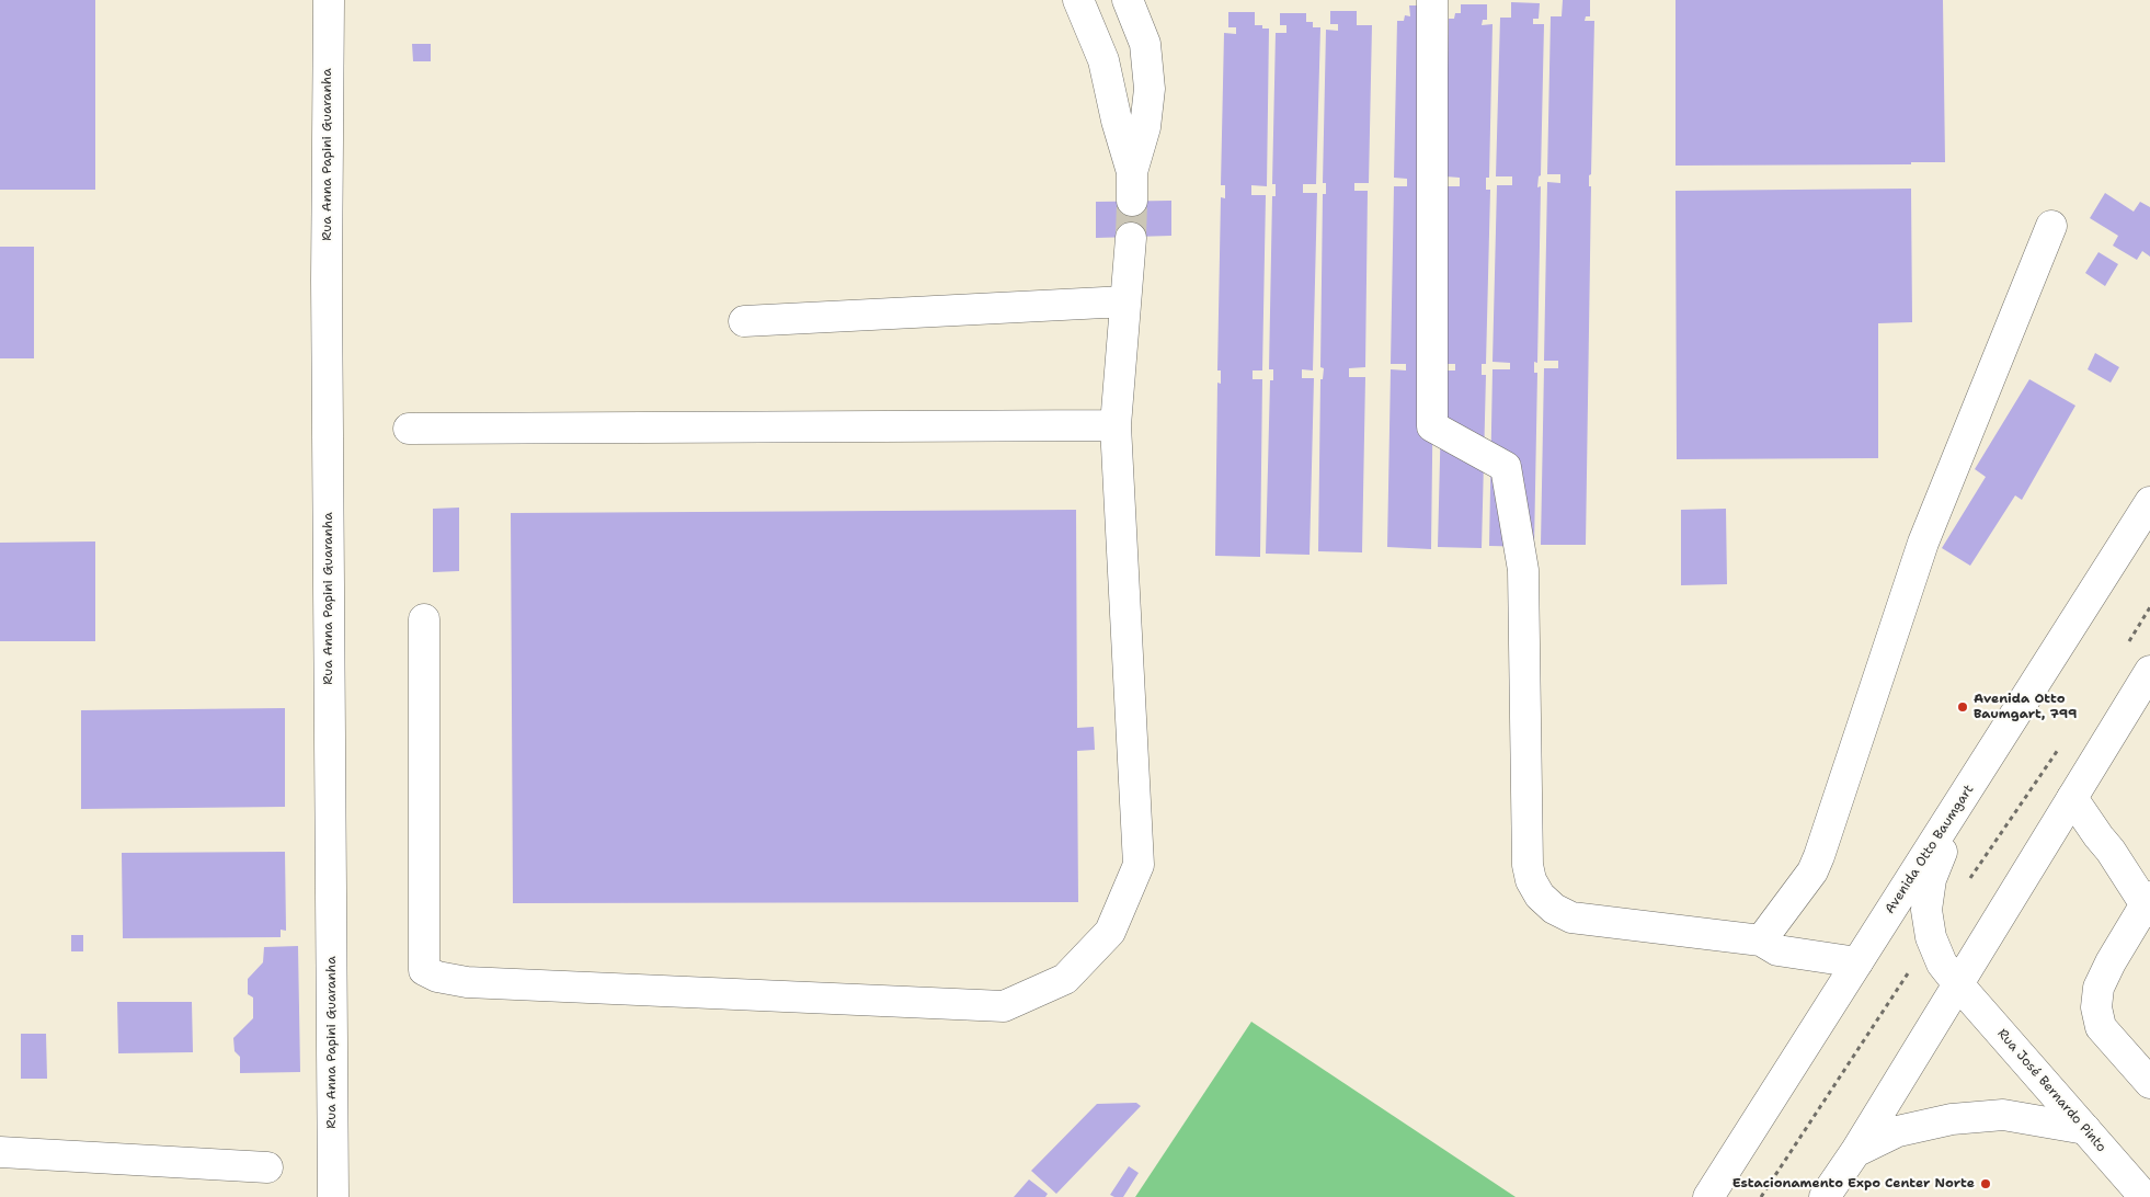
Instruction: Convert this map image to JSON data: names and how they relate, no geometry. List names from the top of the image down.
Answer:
{
  "streets": {
    "main road": ["Rua Anna Papini Guaranha", "Avenida Otto Baumgart", "Rua José Bernardo Pinto"]
  },
  "crossings": [
    ["Avenida Otto Baumgart", "Rua José Bernardo Pinto"]
  ],
  "places": ["Avenida Otto Baumgart, 799", "Estacionamento Expo Center Norte"]
}
